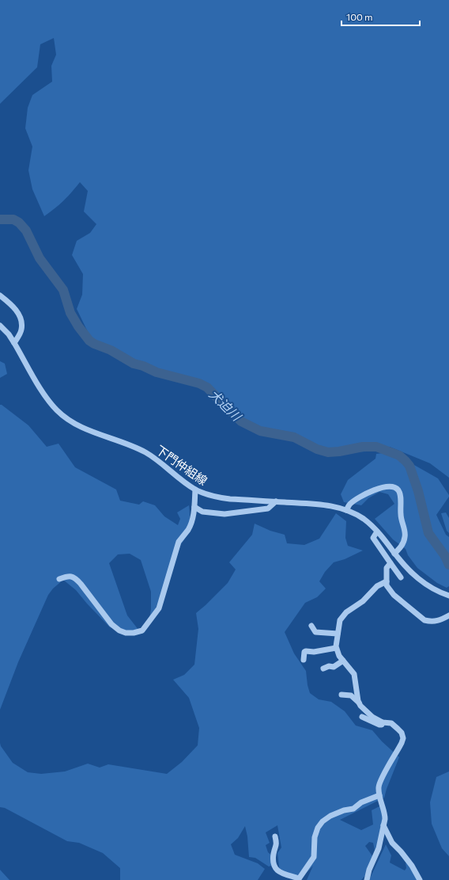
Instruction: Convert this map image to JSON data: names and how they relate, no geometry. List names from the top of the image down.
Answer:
{
  "streets": {
    "street": ["下門仲組線"]
  },
  "water": ["犬迫川"],
  "scale_bar": "100 m"
}
